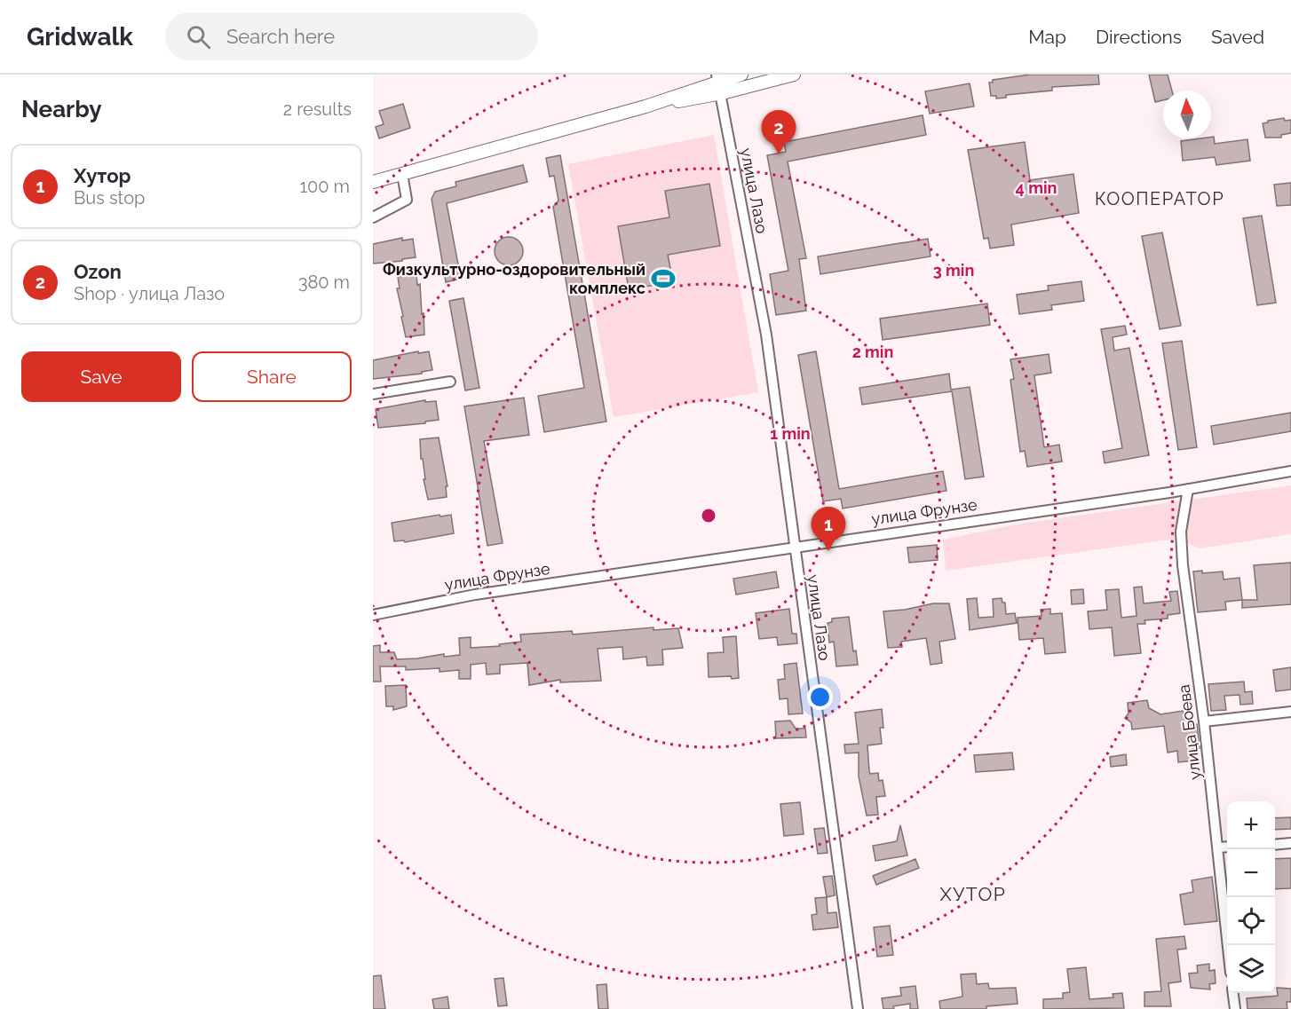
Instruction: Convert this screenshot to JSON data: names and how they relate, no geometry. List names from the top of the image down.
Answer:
{
  "streets": {
    "street": ["улица Лазо", "улица Фрунзе", "улица Боева"]
  },
  "crossings": [
    ["улица Лазо", "улица Фрунзе"],
    ["улица Фрунзе", "улица Боева"]
  ],
  "districts": ["КООПЕРАТОР", "ХУТОР"],
  "places": {
    "sports": ["Физкультурно-оздоровительный комплекс"]
  },
  "north": "top",
  "page": {
    "header": "Gridwalk",
    "search": "Search here",
    "nav": ["Map", "Directions", "Saved"],
    "heading": ["Nearby", "2 results"],
    "pins": ["2", "1"],
    "list": [
      {
        "mark": "1",
        "name": "Хутор",
        "note": "Bus stop",
        "value": "100 m"
      },
      {
        "mark": "2",
        "name": "Ozon",
        "note": "Shop · улица Лазо",
        "value": "380 m"
      }
    ],
    "buttons": ["Save", "Share"],
    "map_buttons": ["+", "−"]
  },
  "rings": [
    "4 min",
    "3 min",
    "2 min",
    "1 min"
  ]
}
